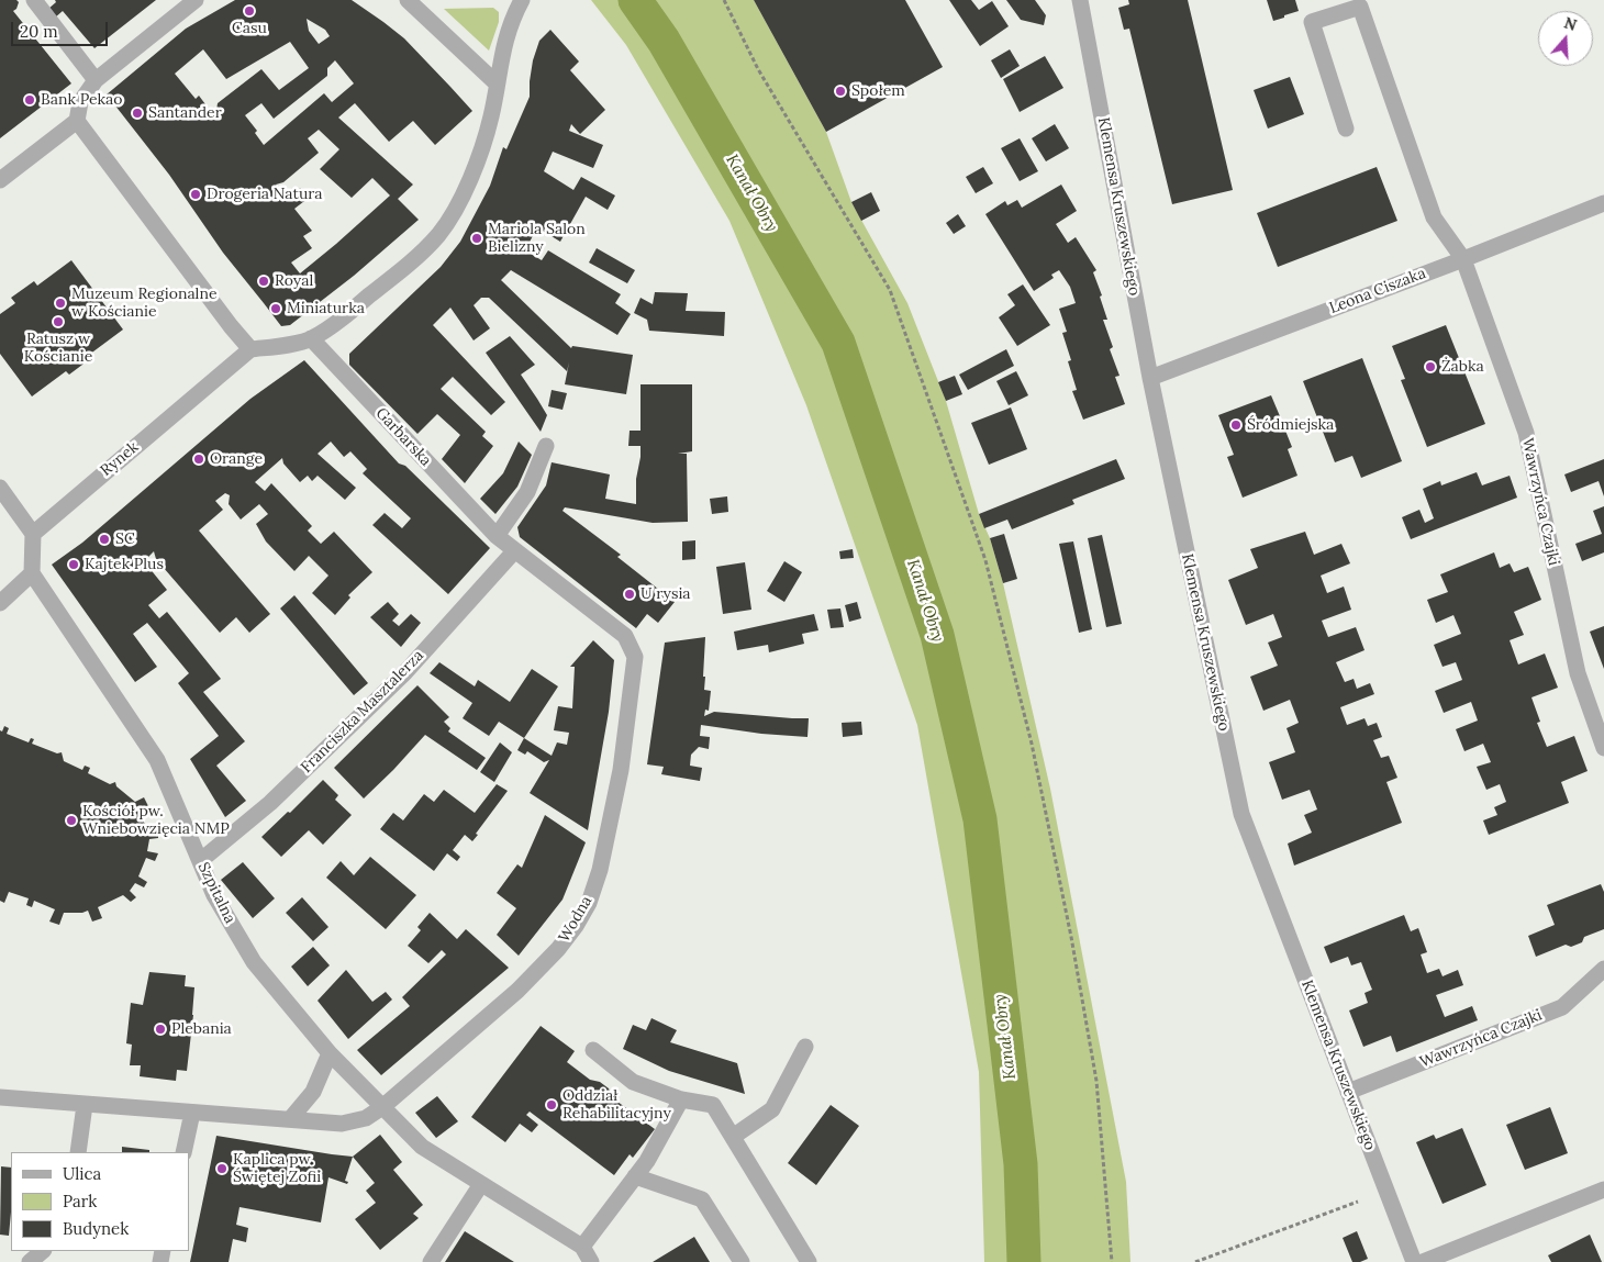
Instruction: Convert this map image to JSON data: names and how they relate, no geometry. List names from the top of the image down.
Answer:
{
  "streets": {
    "street": [
      "Klemensa Kruszewskiego",
      "Leona Ciszaka",
      "Garbarska",
      "Rynek",
      "Wawrzyńca Czajki",
      "Franciszka Masztalerza",
      "Szpitalna",
      "Wodna"
    ]
  },
  "crossings": [
    ["Klemensa Kruszewskiego", "Leona Ciszaka"],
    ["Klemensa Kruszewskiego", "Wawrzyńca Czajki"],
    ["Leona Ciszaka", "Wawrzyńca Czajki"],
    ["Garbarska", "Franciszka Masztalerza"],
    ["Garbarska", "Wodna"],
    ["Franciszka Masztalerza", "Szpitalna"],
    ["Szpitalna", "Wodna"]
  ],
  "water": ["Kanał Obry"],
  "places": [
    "Casu",
    "Społem",
    "Bank Pekao",
    "Santander",
    "Drogeria Natura",
    "Mariola Salon Bielizny",
    "Royal",
    "Muzeum Regionalne w Kościanie",
    "Miniaturka",
    "Ratusz w Kościanie",
    "Żabka",
    "Śródmiejska",
    "Orange",
    "SC",
    "Kajtek Plus",
    "U rysia",
    "Kościół pw. Wniebowzięcia NMP",
    "Plebania",
    "Oddział Rehabilitacyjny",
    "Kaplica pw. Świętej Zofii"
  ],
  "legend": ["Ulica", "Park", "Budynek"],
  "scale_bar": "20 m",
  "north": "top"
}
